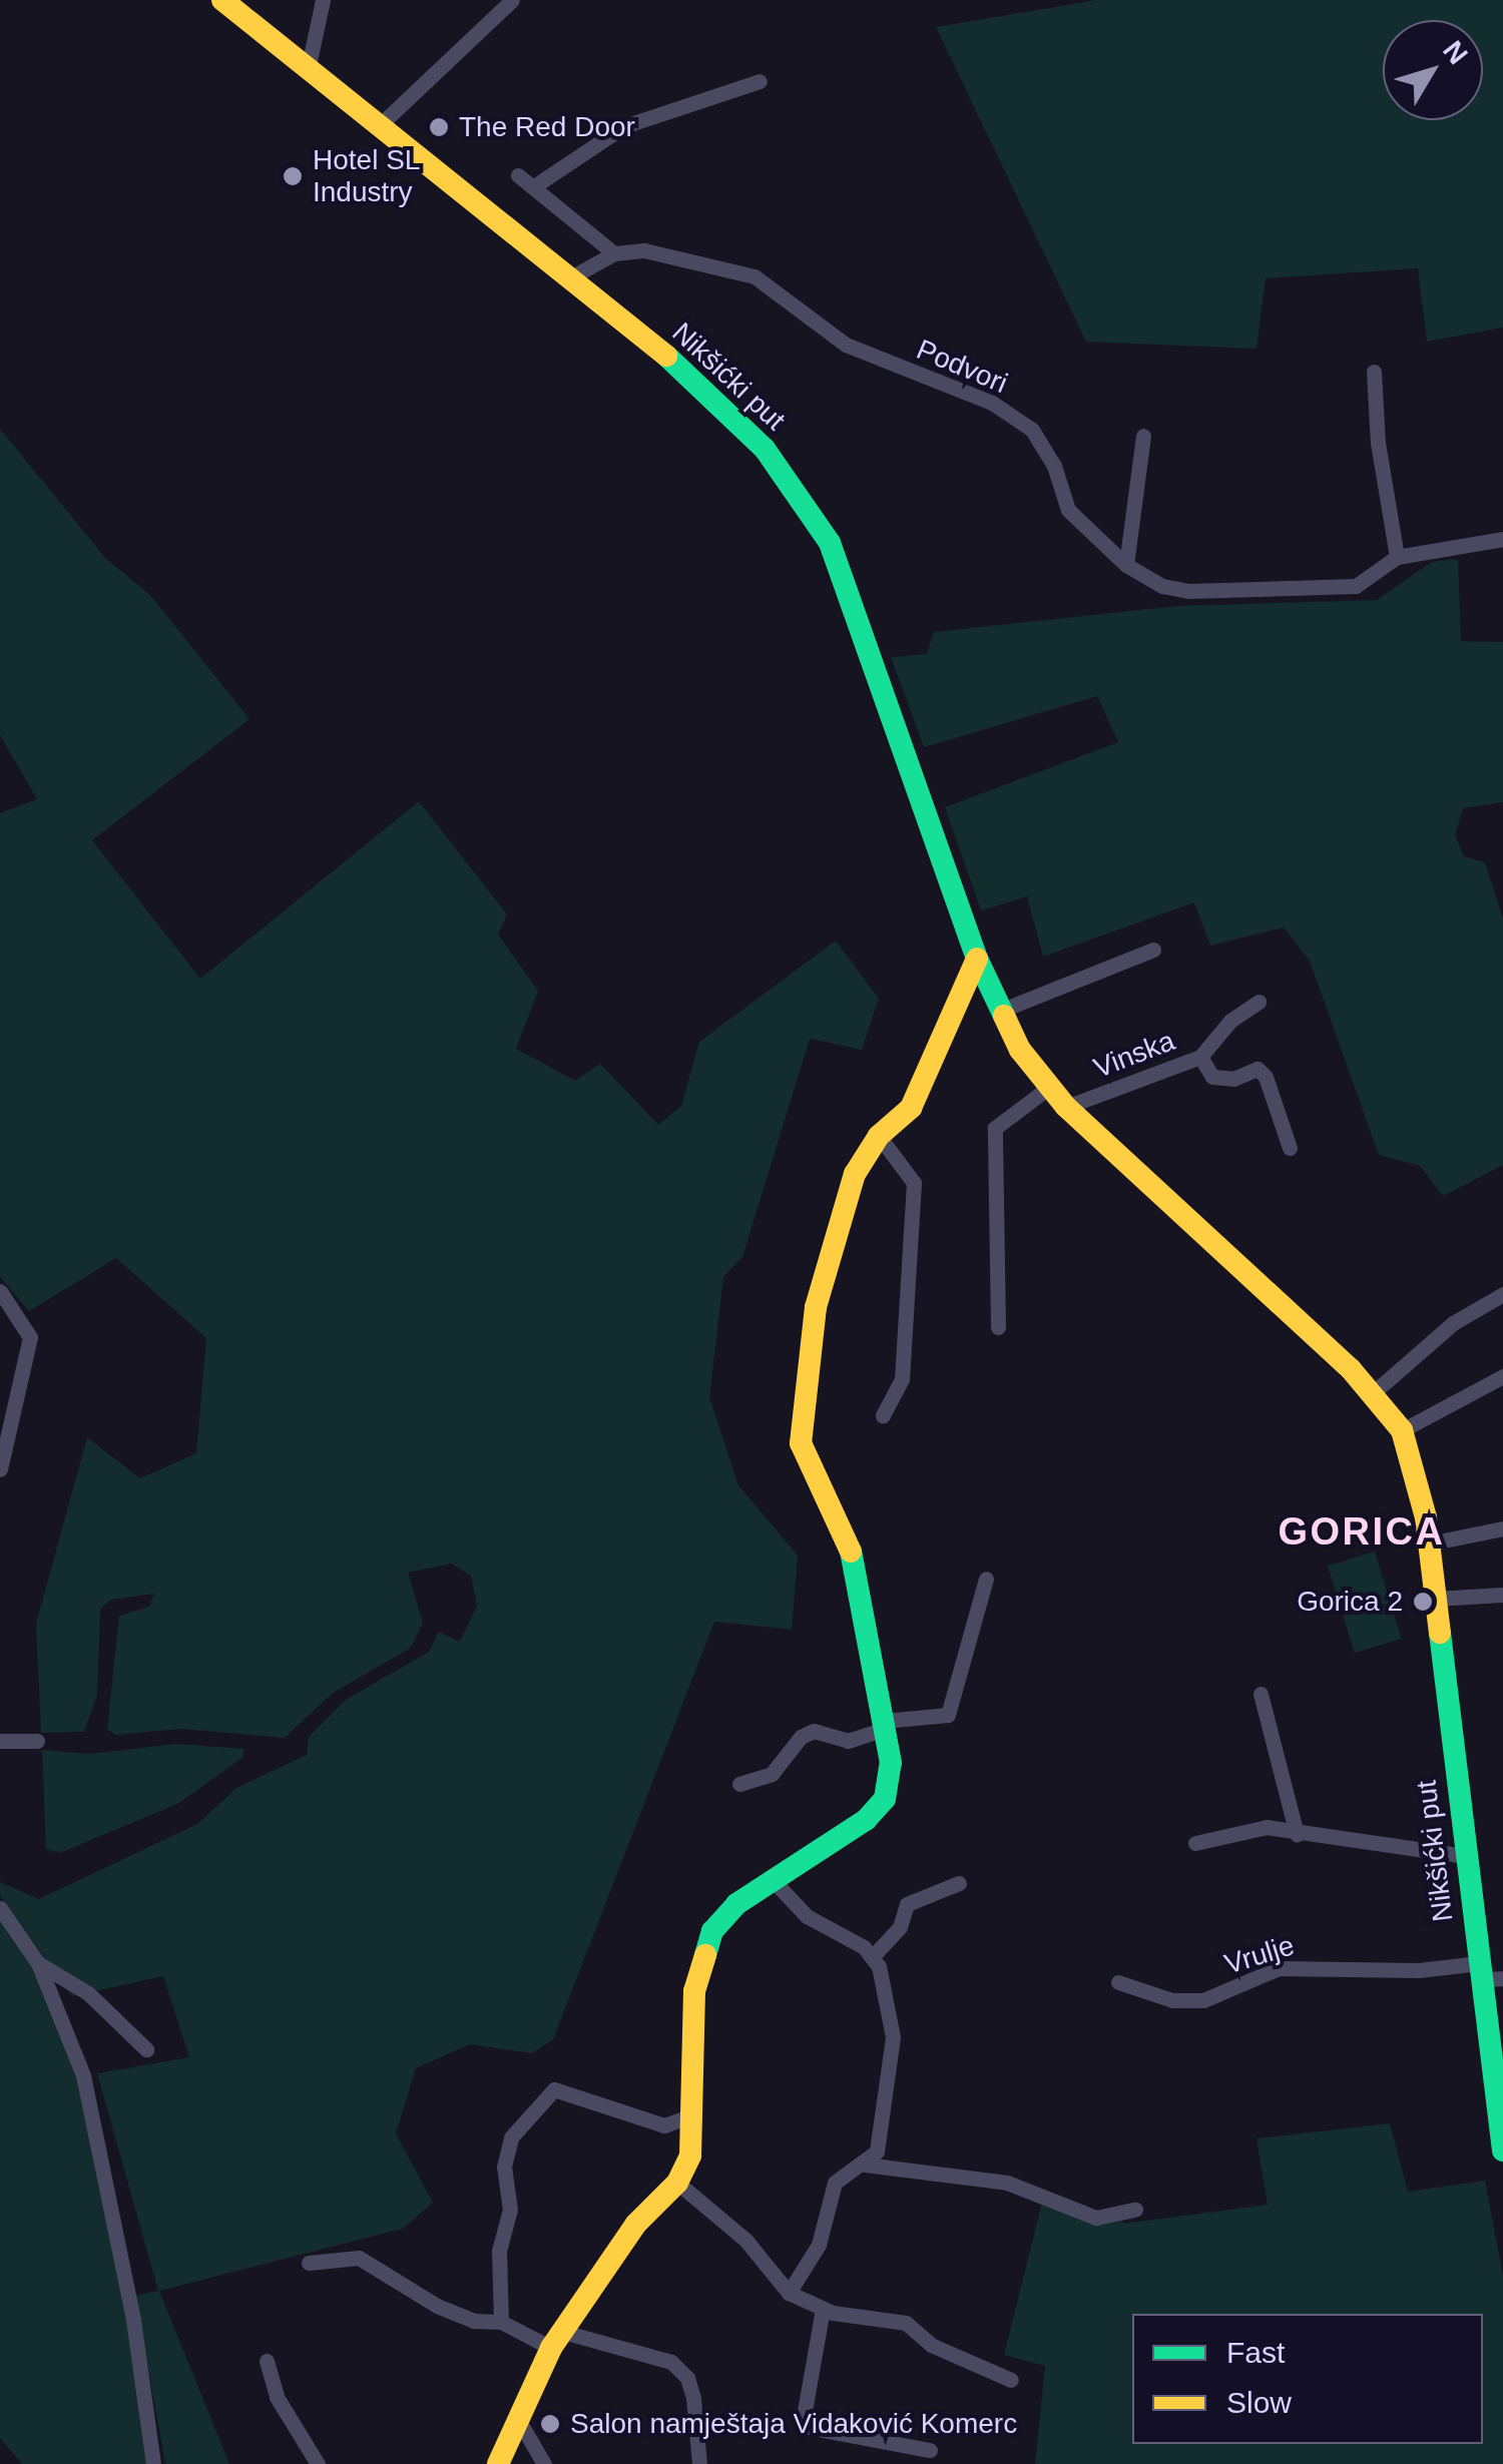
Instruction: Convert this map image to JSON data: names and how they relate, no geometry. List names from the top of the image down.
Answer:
{
  "streets": {
    "main road": ["Nikšićki put"],
    "street": ["Podvori", "Vinska", "Vrulje"]
  },
  "crossings": [
    ["Nikšićki put", "Vinska"],
    ["Nikšićki put", "Vrulje"]
  ],
  "districts": ["GORICA"],
  "places": [
    "The Red Door",
    "Hotel SL Industry",
    "Gorica 2",
    "Salon namještaja Vidaković Komerc"
  ],
  "legend": ["Fast", "Slow"],
  "north": "top right"
}
